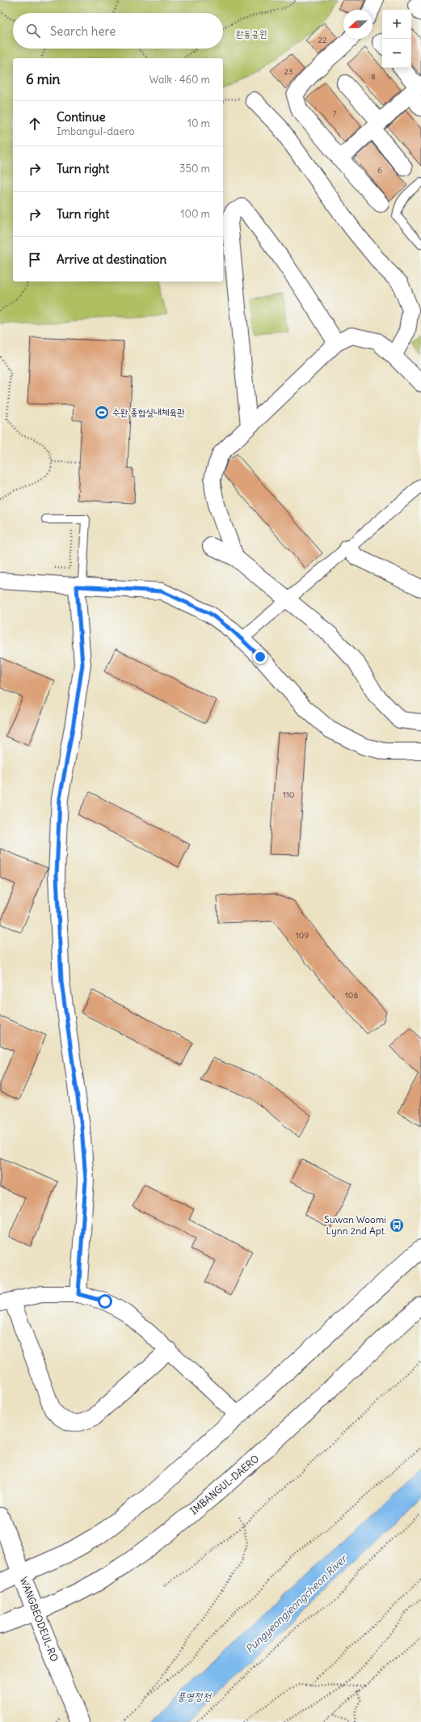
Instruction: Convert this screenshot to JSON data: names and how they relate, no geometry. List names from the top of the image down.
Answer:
{
  "streets": {
    "main road": ["IMBANGUL-DAERO", "WANGBEODEUL-RO"]
  },
  "crossings": [
    ["IMBANGUL-DAERO", "WANGBEODEUL-RO"]
  ],
  "water": ["Pungyeongjeongcheon River", "풍영정천"],
  "parks": ["완동공원"],
  "places": {
    "sports": ["수완 종합실내체육관"],
    "bus stop": ["Suwan Woomi Lynn 2nd Apt."]
  },
  "house_numbers": [
    "22",
    "23",
    "8",
    "7",
    "6",
    "110",
    "109",
    "108"
  ],
  "north": "left",
  "page": {
    "map_buttons": ["+", "−"],
    "search": "Search here",
    "heading": ["6 min", "Walk · 460 m"],
    "list": [
      ["Continue", "Imbangul-daero", "10 m"],
      ["Turn right", "350 m"],
      ["Turn right", "100 m"],
      "Arrive at destination"
    ]
  }
}
